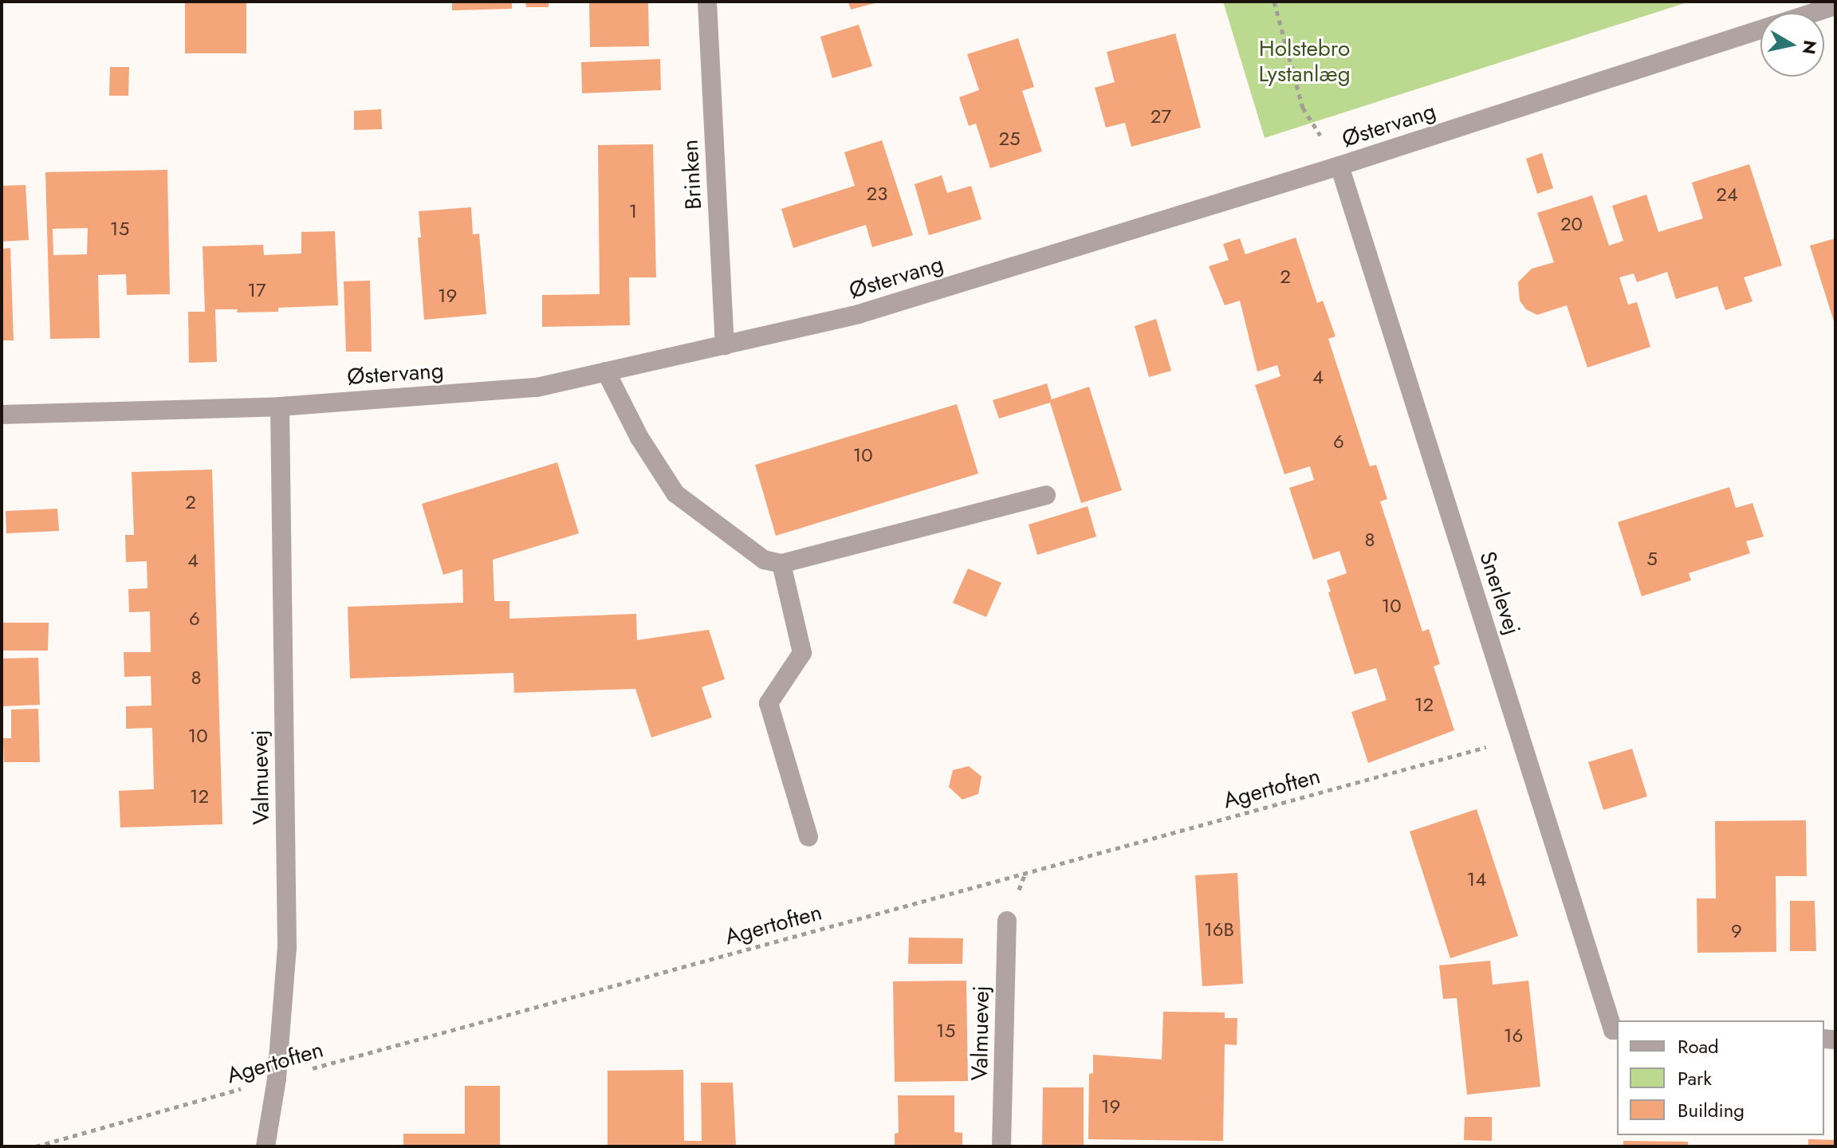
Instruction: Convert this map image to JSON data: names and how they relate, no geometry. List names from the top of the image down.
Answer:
{
  "streets": {
    "street": [
      "Østervang",
      "Brinken",
      "Snerlevej",
      "Valmuevej"
    ],
    "path": ["Agertoften"]
  },
  "crossings": [
    ["Østervang", "Brinken"],
    ["Østervang", "Snerlevej"],
    ["Østervang", "Valmuevej"],
    ["Snerlevej", "Agertoften"],
    ["Valmuevej", "Agertoften"]
  ],
  "parks": ["Holstebro Lystanlæg"],
  "house_numbers": [
    "27",
    "25",
    "23",
    "24",
    "1",
    "20",
    "15",
    "2",
    "17",
    "19",
    "4",
    "6",
    "10",
    "2",
    "8",
    "5",
    "4",
    "10",
    "6",
    "8",
    "12",
    "10",
    "12",
    "14",
    "16B",
    "9",
    "15",
    "16",
    "19"
  ],
  "legend": ["Road", "Park", "Building"],
  "north": "right"
}
